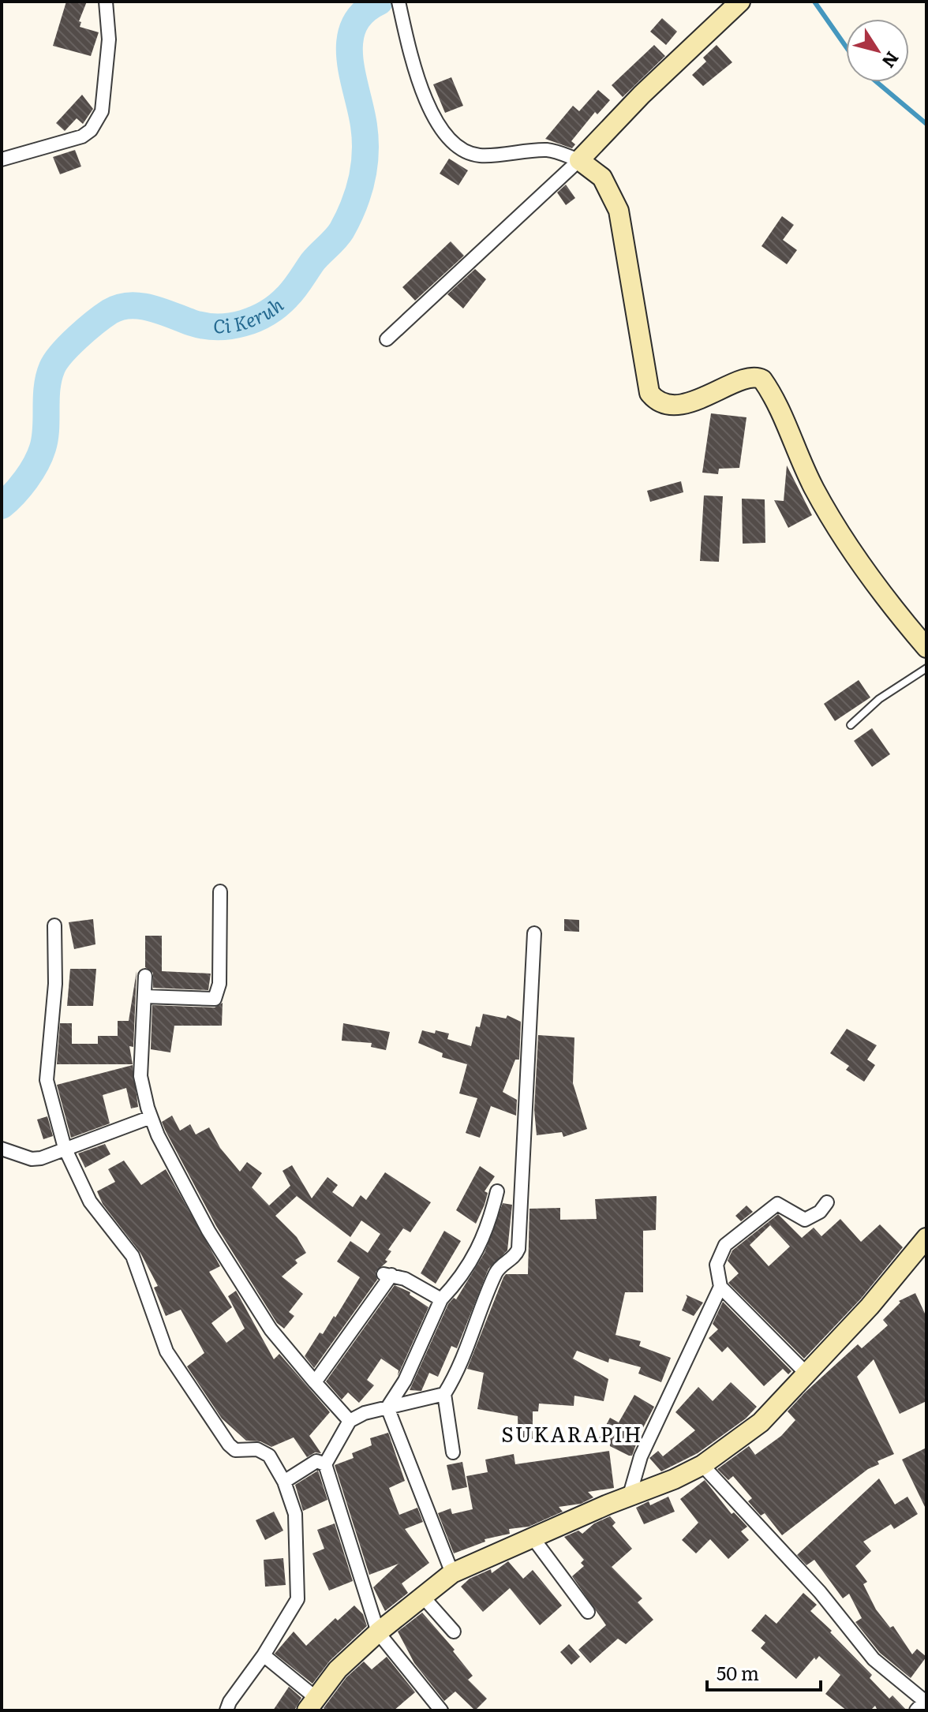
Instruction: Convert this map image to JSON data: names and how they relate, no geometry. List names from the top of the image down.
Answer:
{
  "districts": ["SUKARAPIH"],
  "water": ["Ci Keruh"],
  "scale_bar": "50 m",
  "north": "bottom right"
}
